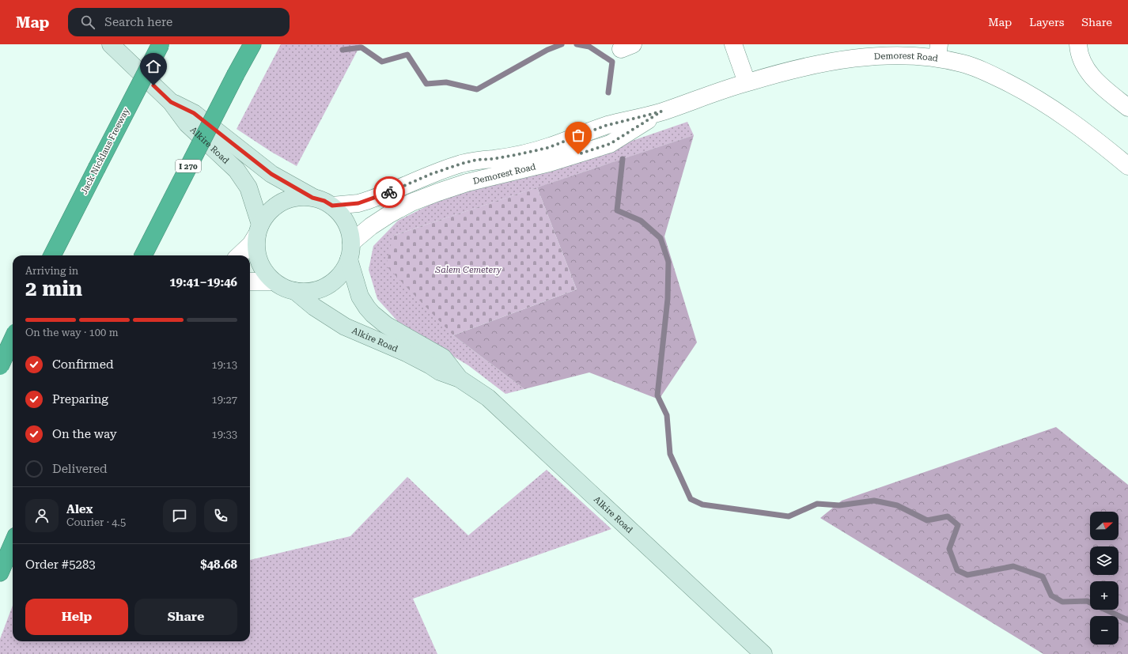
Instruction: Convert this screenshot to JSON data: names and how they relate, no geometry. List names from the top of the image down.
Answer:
{
  "streets": {
    "highway": ["Jack Nicklaus Freeway", "I 270"],
    "main road": ["Alkire Road"],
    "street": ["Demorest Road"]
  },
  "crossings": [
    ["Demorest Road", "Alkire Road"]
  ],
  "parks": ["Salem Cemetery"],
  "north": "right",
  "page": {
    "header": "Map",
    "search": "Search here",
    "nav": ["Map", "Layers", "Share"],
    "heading": ["2 min", "Arriving in", "19:41–19:46"],
    "panel": [
      "Alex",
      "Courier · 4.5",
      "Order #5283",
      "$48.68"
    ],
    "bar": "On the way · 100 m",
    "list": [
      ["Confirmed", "19:13"],
      ["Preparing", "19:27"],
      ["On the way", "19:33"],
      "Delivered"
    ],
    "map_buttons": ["+", "−"],
    "buttons": ["Help", "Share"]
  }
}
